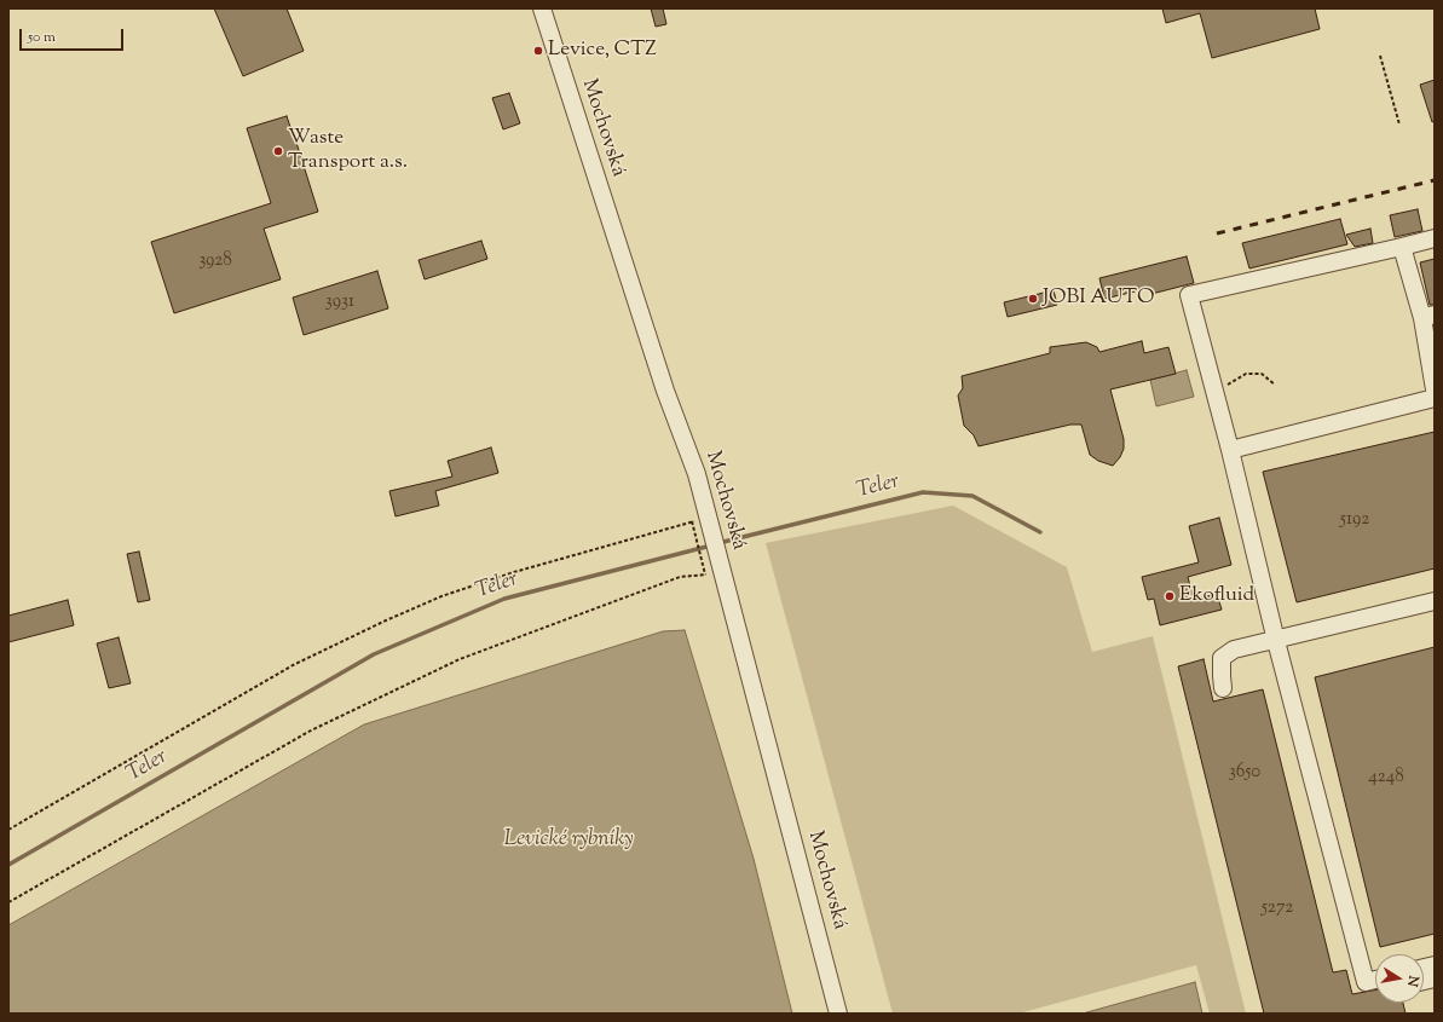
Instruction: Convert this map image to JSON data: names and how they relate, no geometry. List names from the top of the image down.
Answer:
{
  "streets": {
    "street": ["Mochovská"]
  },
  "water": ["Teler", "Levické rybníky"],
  "places": [
    "Levice, CTZ",
    "Waste Transport a.s.",
    "JOBI AUTO",
    "Ekofluid"
  ],
  "house_numbers": [
    "3928",
    "3931",
    "5192",
    "3650",
    "4248",
    "5272"
  ],
  "scale_bar": "50 m",
  "north": "right"
}
